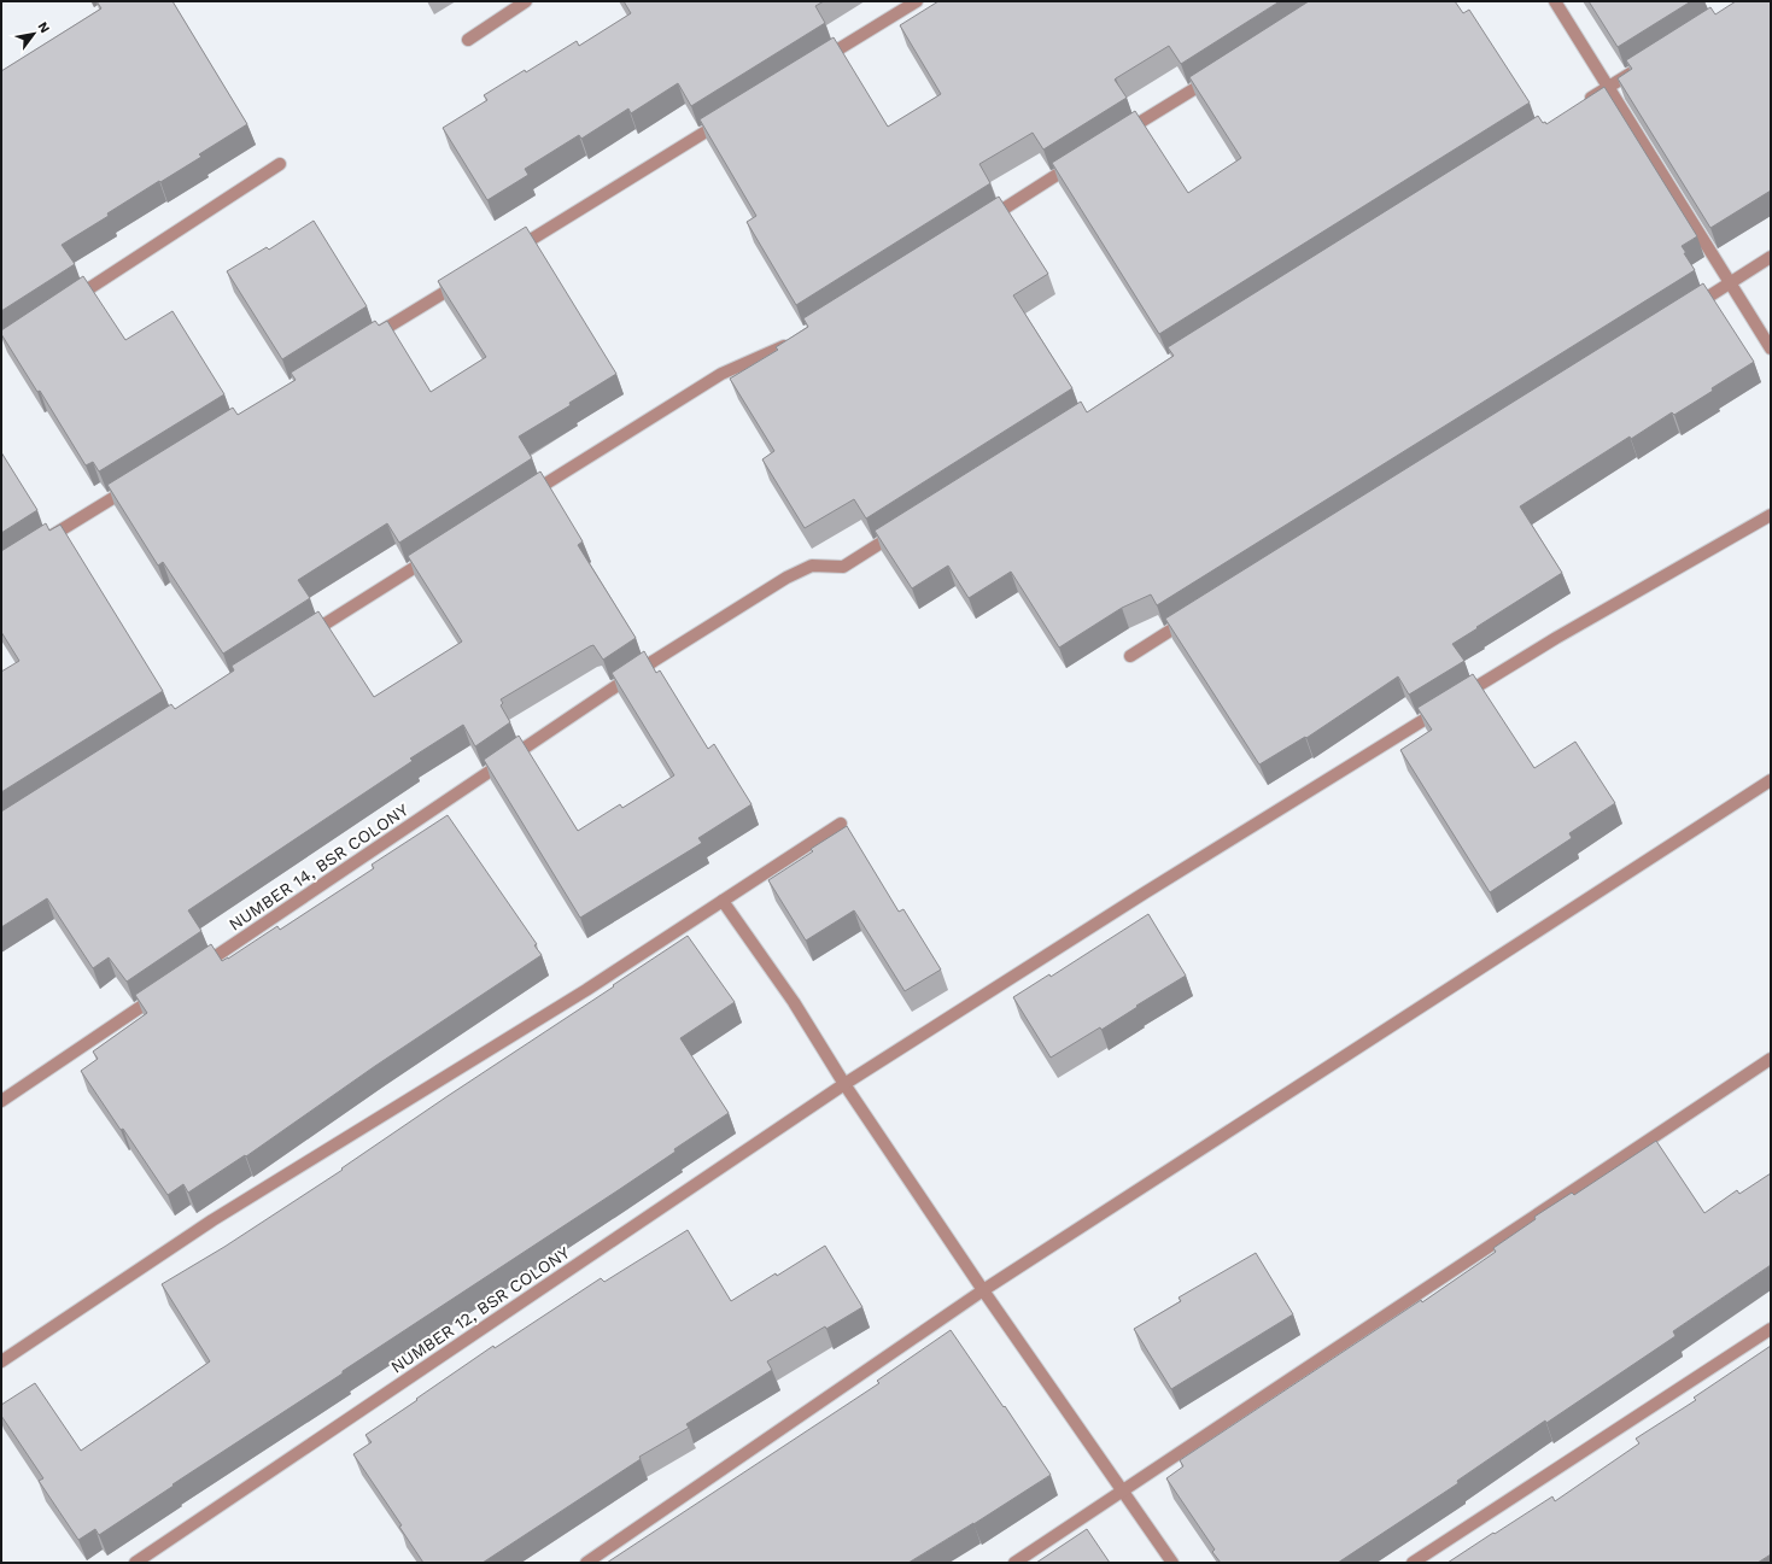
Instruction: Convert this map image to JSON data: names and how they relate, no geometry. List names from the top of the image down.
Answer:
{
  "streets": {
    "street": ["NUMBER 14, BSR COLONY", "NUMBER 12, BSR COLONY"]
  },
  "north": "top right"
}
